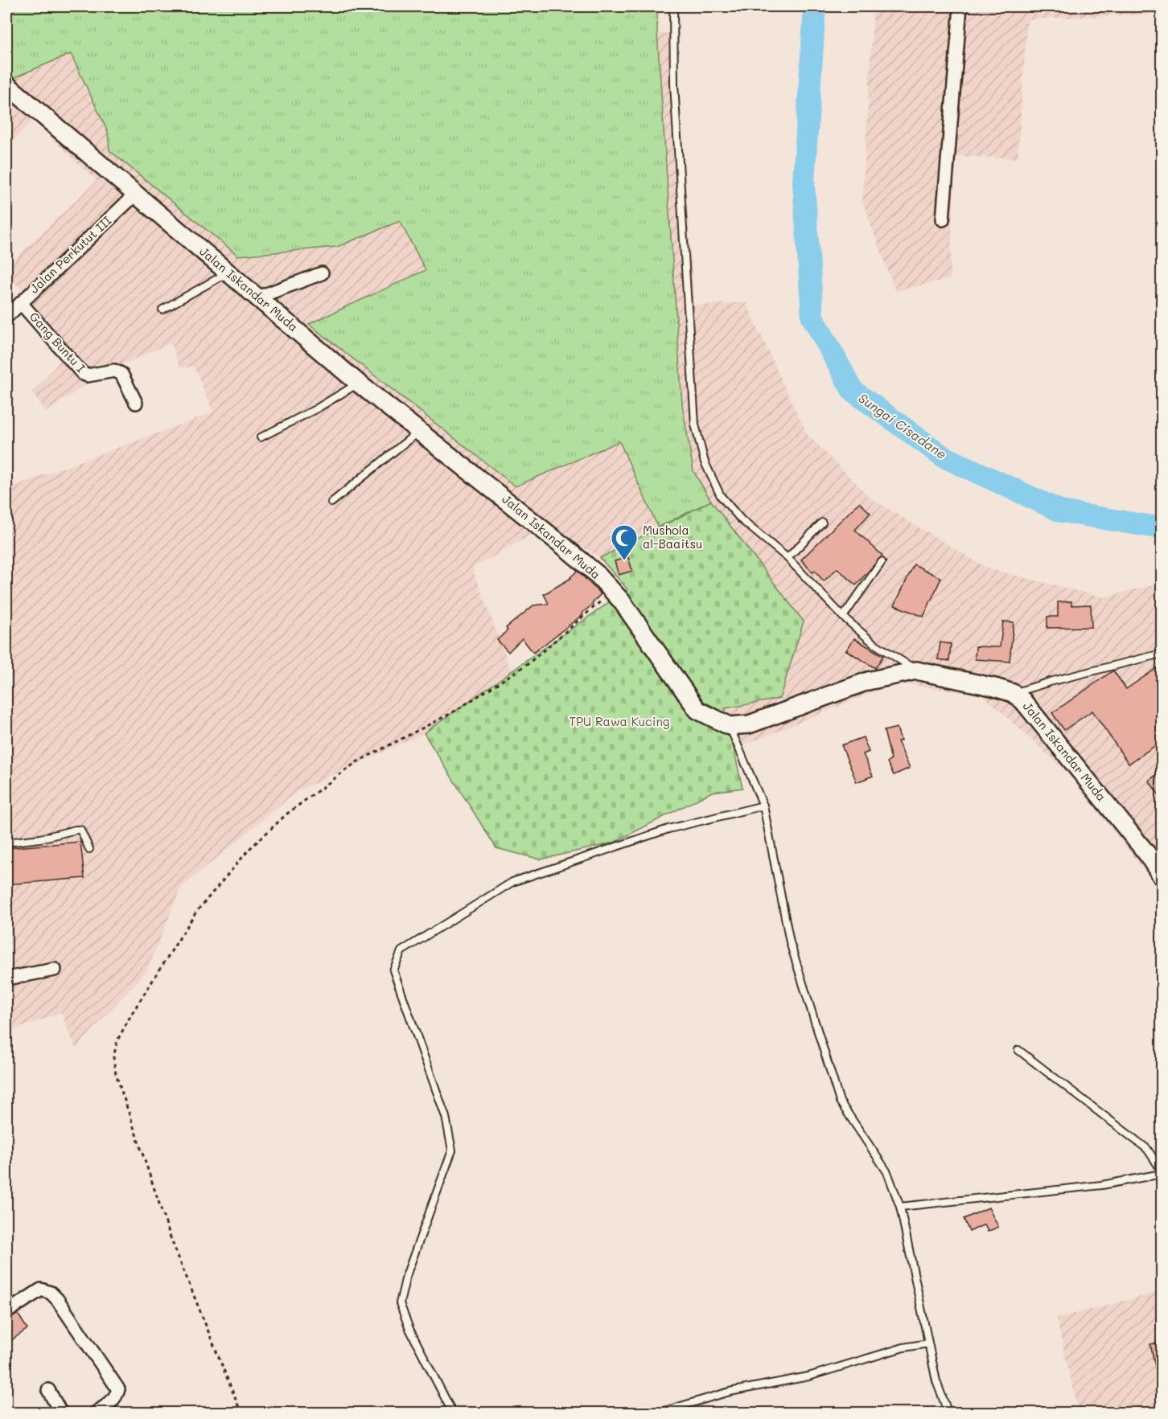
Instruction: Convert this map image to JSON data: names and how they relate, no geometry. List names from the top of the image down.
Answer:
{
  "streets": {
    "street": ["Jalan Perkutut III", "Jalan Iskandar Muda", "Gang Buntu I"]
  },
  "crossings": [
    ["Jalan Perkutut III", "Jalan Iskandar Muda"],
    ["Jalan Perkutut III", "Gang Buntu I"]
  ],
  "water": ["Sungai Cisadane"],
  "parks": ["TPU Rawa Kucing"],
  "places": {
    "mosque": ["Mushola al-Baaitsu"]
  }
}
